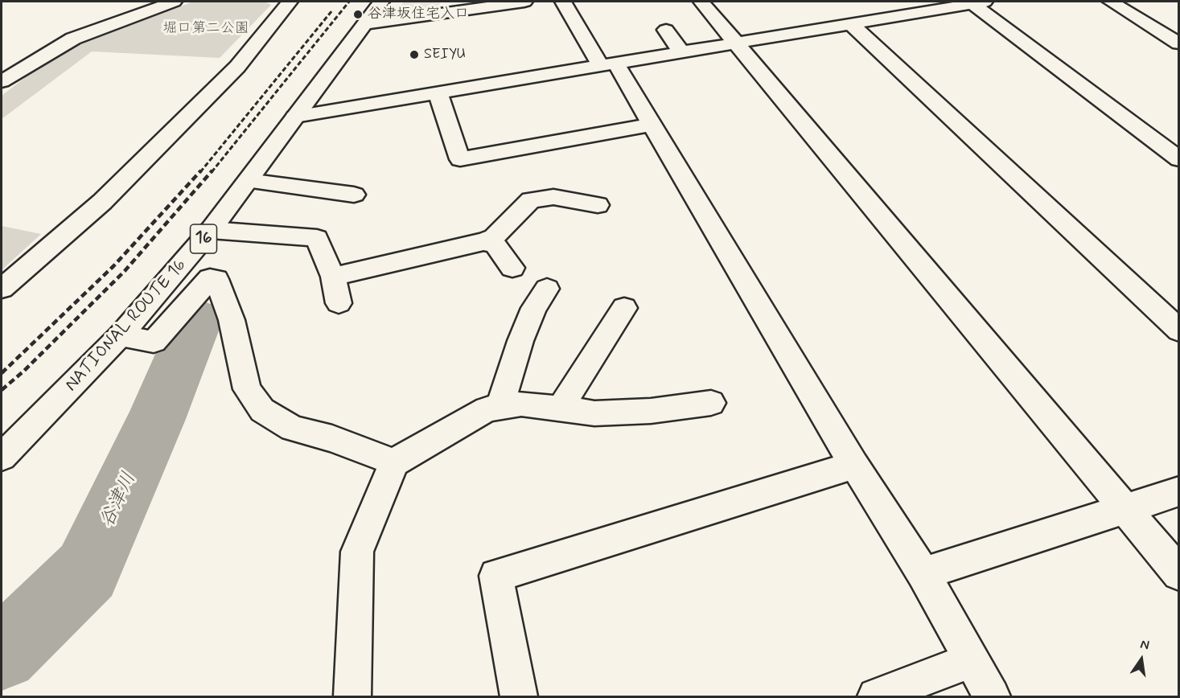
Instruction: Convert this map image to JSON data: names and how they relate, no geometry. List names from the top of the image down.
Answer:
{
  "streets": {
    "main road": ["16", "NATIONAL ROUTE 16"]
  },
  "water": ["谷津川"],
  "parks": ["堀口第二公園"],
  "places": ["谷津坂住宅入口", "SEIYU"],
  "north": "top"
}
